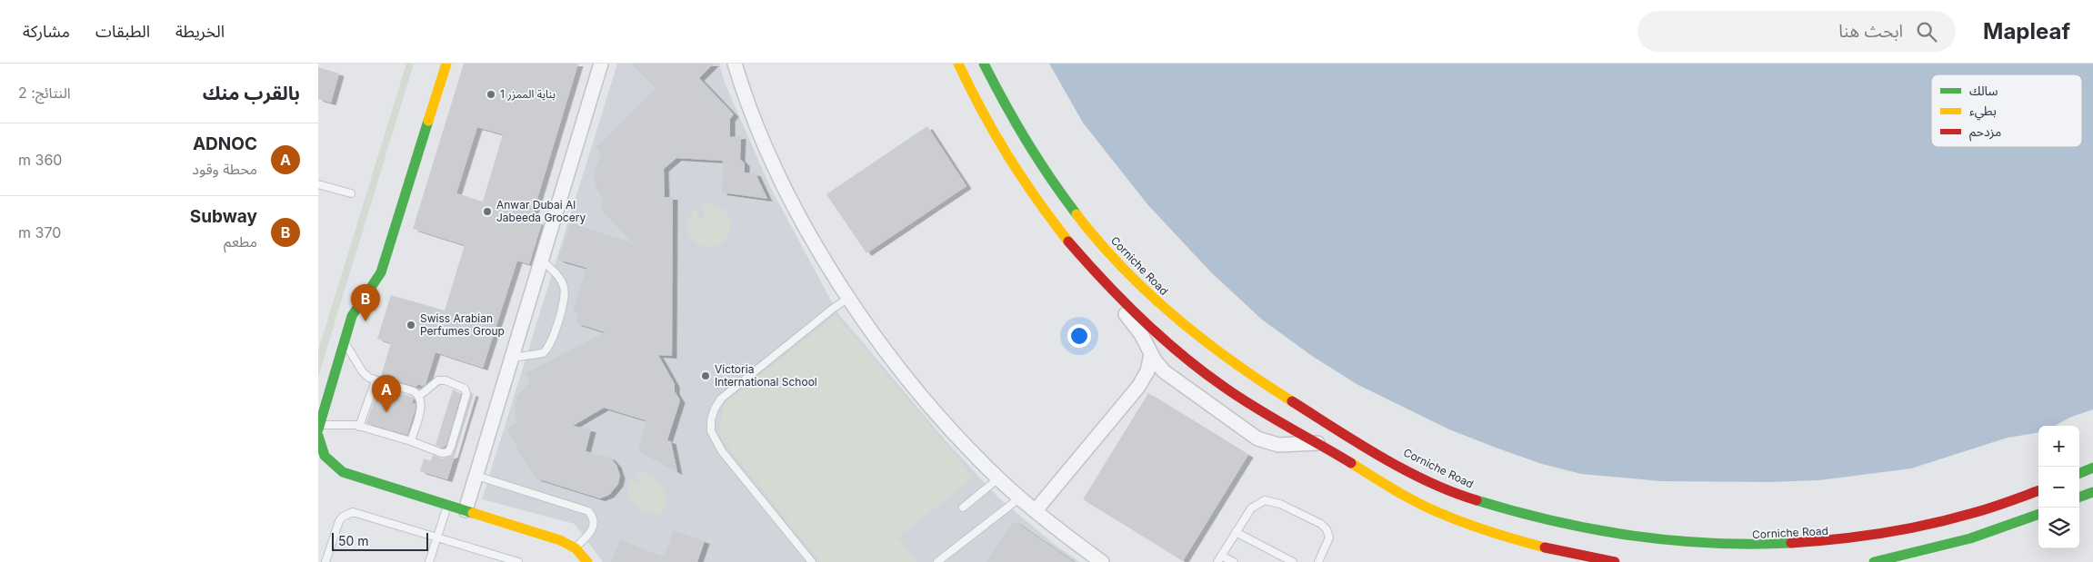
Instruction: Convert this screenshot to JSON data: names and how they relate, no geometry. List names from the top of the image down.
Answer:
{
  "streets": {
    "main road": ["Corniche Road"]
  },
  "places": [
    "بناية الممزر 1",
    "Anwar Dubai Al Jabeeda Grocery",
    "Swiss Arabian Perfumes Group",
    "Victoria International School"
  ],
  "legend": ["سالك", "بطيء", "مزدحم"],
  "scale_bar": "50 m",
  "page": {
    "header": "Mapleaf",
    "search": "ابحث هنا",
    "nav": ["الخريطة", "الطبقات", "مشاركة"],
    "heading": ["بالقرب منك", "النتائج: 2"],
    "list": [
      {
        "mark": "A",
        "name": "ADNOC",
        "note": "محطة وقود",
        "value": "360 m"
      },
      {
        "mark": "B",
        "name": "Subway",
        "note": "مطعم",
        "value": "370 m"
      }
    ],
    "pins": ["B", "A"],
    "map_buttons": ["+", "−"],
    "scale": "50 m"
  }
}
